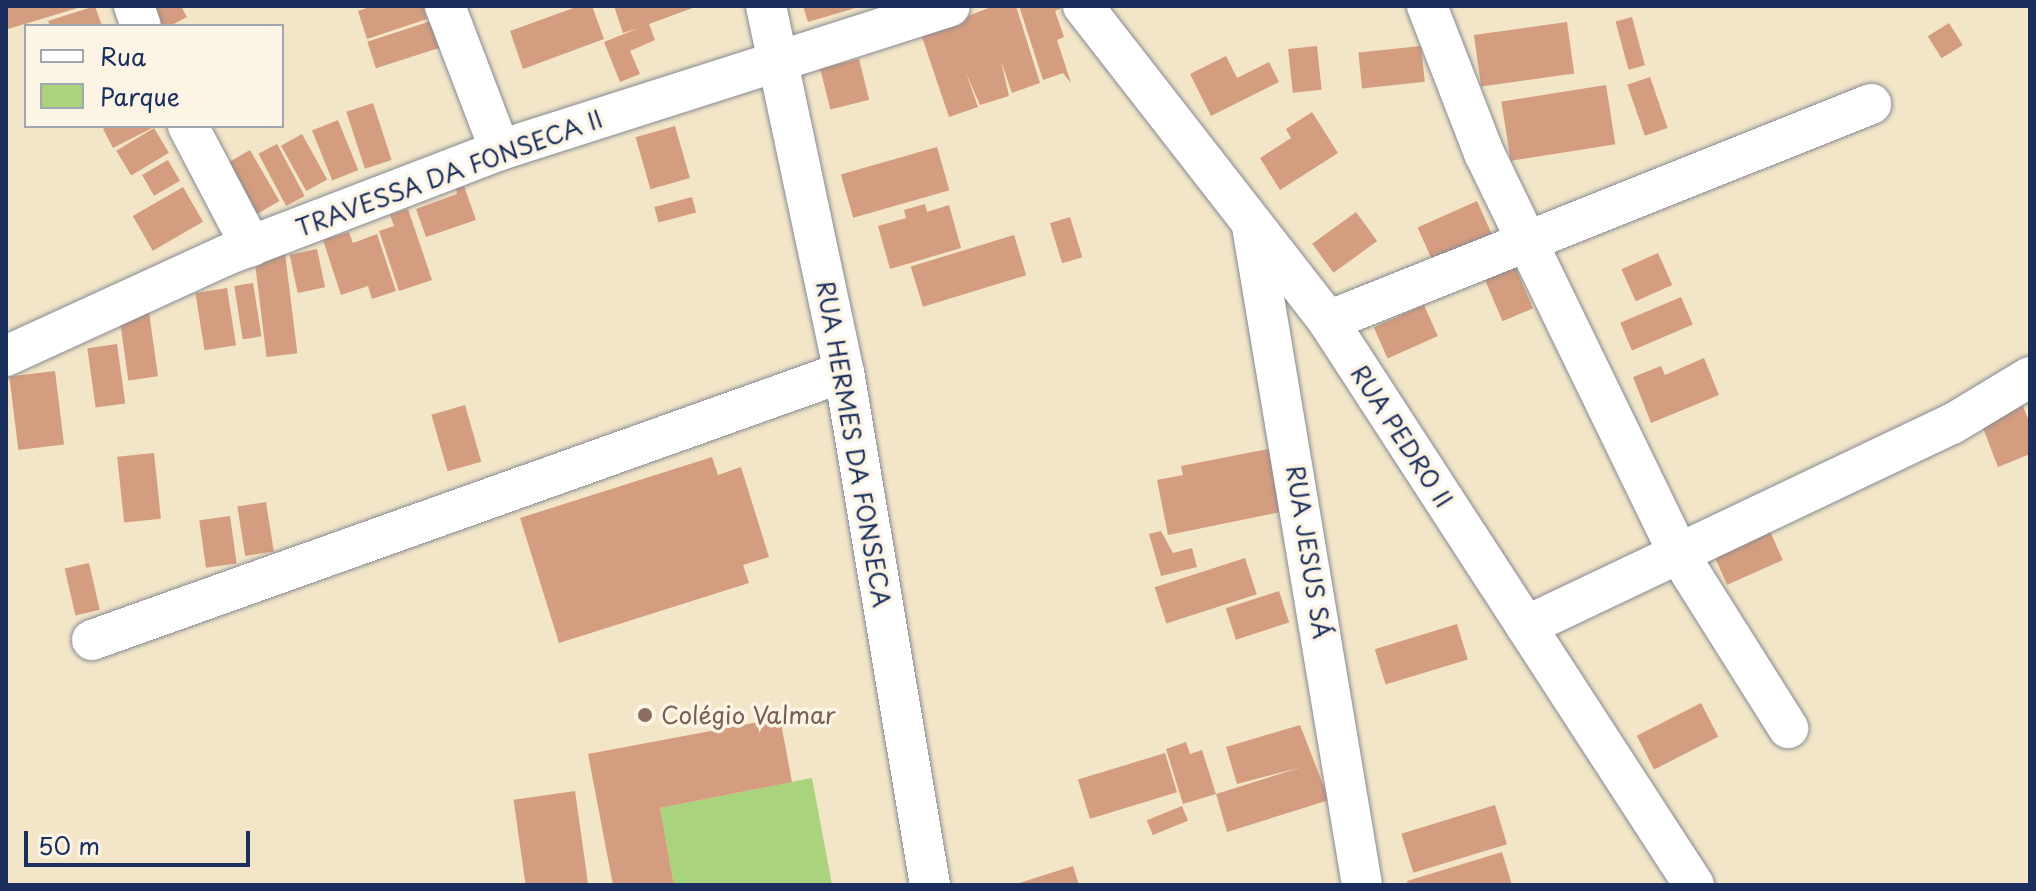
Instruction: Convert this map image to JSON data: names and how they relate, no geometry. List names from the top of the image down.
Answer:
{
  "streets": {
    "street": [
      "TRAVESSA DA FONSECA II",
      "RUA PEDRO II",
      "RUA HERMES DA FONSECA",
      "RUA JESUS SÁ"
    ]
  },
  "crossings": [
    ["TRAVESSA DA FONSECA II", "RUA HERMES DA FONSECA"],
    ["RUA PEDRO II", "RUA JESUS SÁ"]
  ],
  "places": ["Colégio Valmar"],
  "legend": ["Rua", "Parque"],
  "scale_bar": "50 m"
}
